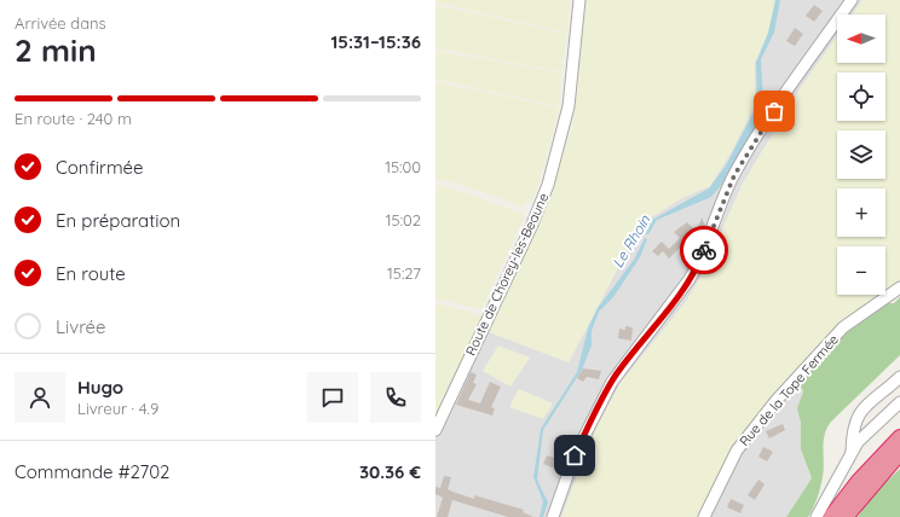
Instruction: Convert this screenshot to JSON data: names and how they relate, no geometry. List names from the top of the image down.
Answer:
{
  "streets": {
    "street": ["Route de Chorey-les-Beaune", "Rue de la Tope Fermée"]
  },
  "water": ["Le Rhoin"],
  "north": "left",
  "page": {
    "heading": ["2 min", "Arrivée dans", "15:31–15:36"],
    "panel": [
      "Hugo",
      "Livreur · 4.9",
      "Commande #2702",
      "30.36 €"
    ],
    "map_buttons": ["+", "−"],
    "bar": "En route · 240 m",
    "list": [
      ["Confirmée", "15:00"],
      ["En préparation", "15:02"],
      ["En route", "15:27"],
      "Livrée"
    ]
  }
}
